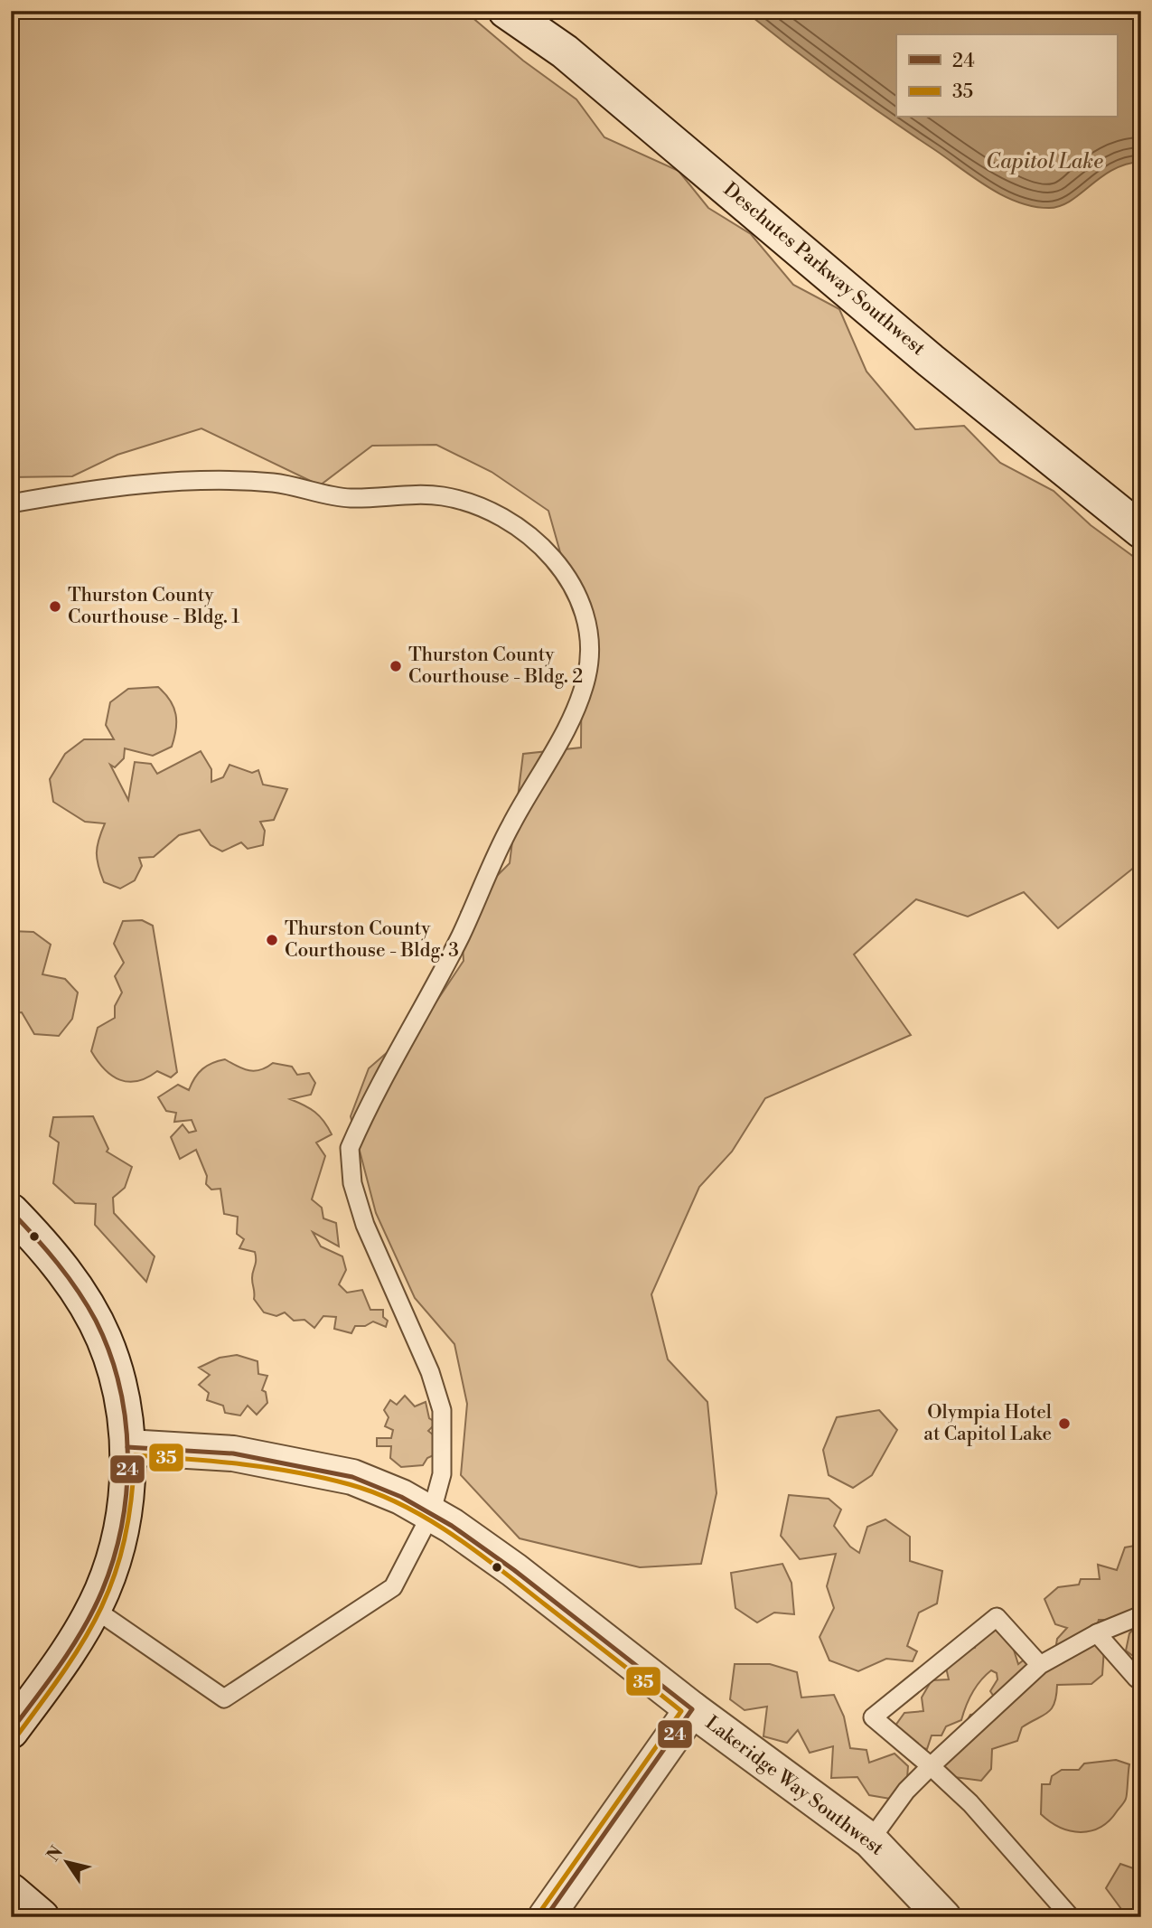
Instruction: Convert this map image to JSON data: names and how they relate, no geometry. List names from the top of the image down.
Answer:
{
  "streets": {
    "street": ["Deschutes Parkway Southwest", "Lakeridge Way Southwest"]
  },
  "water": ["Capitol Lake"],
  "places": [
    "Thurston County Courthouse - Bldg. 1",
    "Thurston County Courthouse - Bldg. 2",
    "Thurston County Courthouse - Bldg. 3",
    "Olympia Hotel at Capitol Lake"
  ],
  "lines": ["transit line 24", "transit line 35"],
  "legend": ["24", "35"],
  "north": "top left"
}
